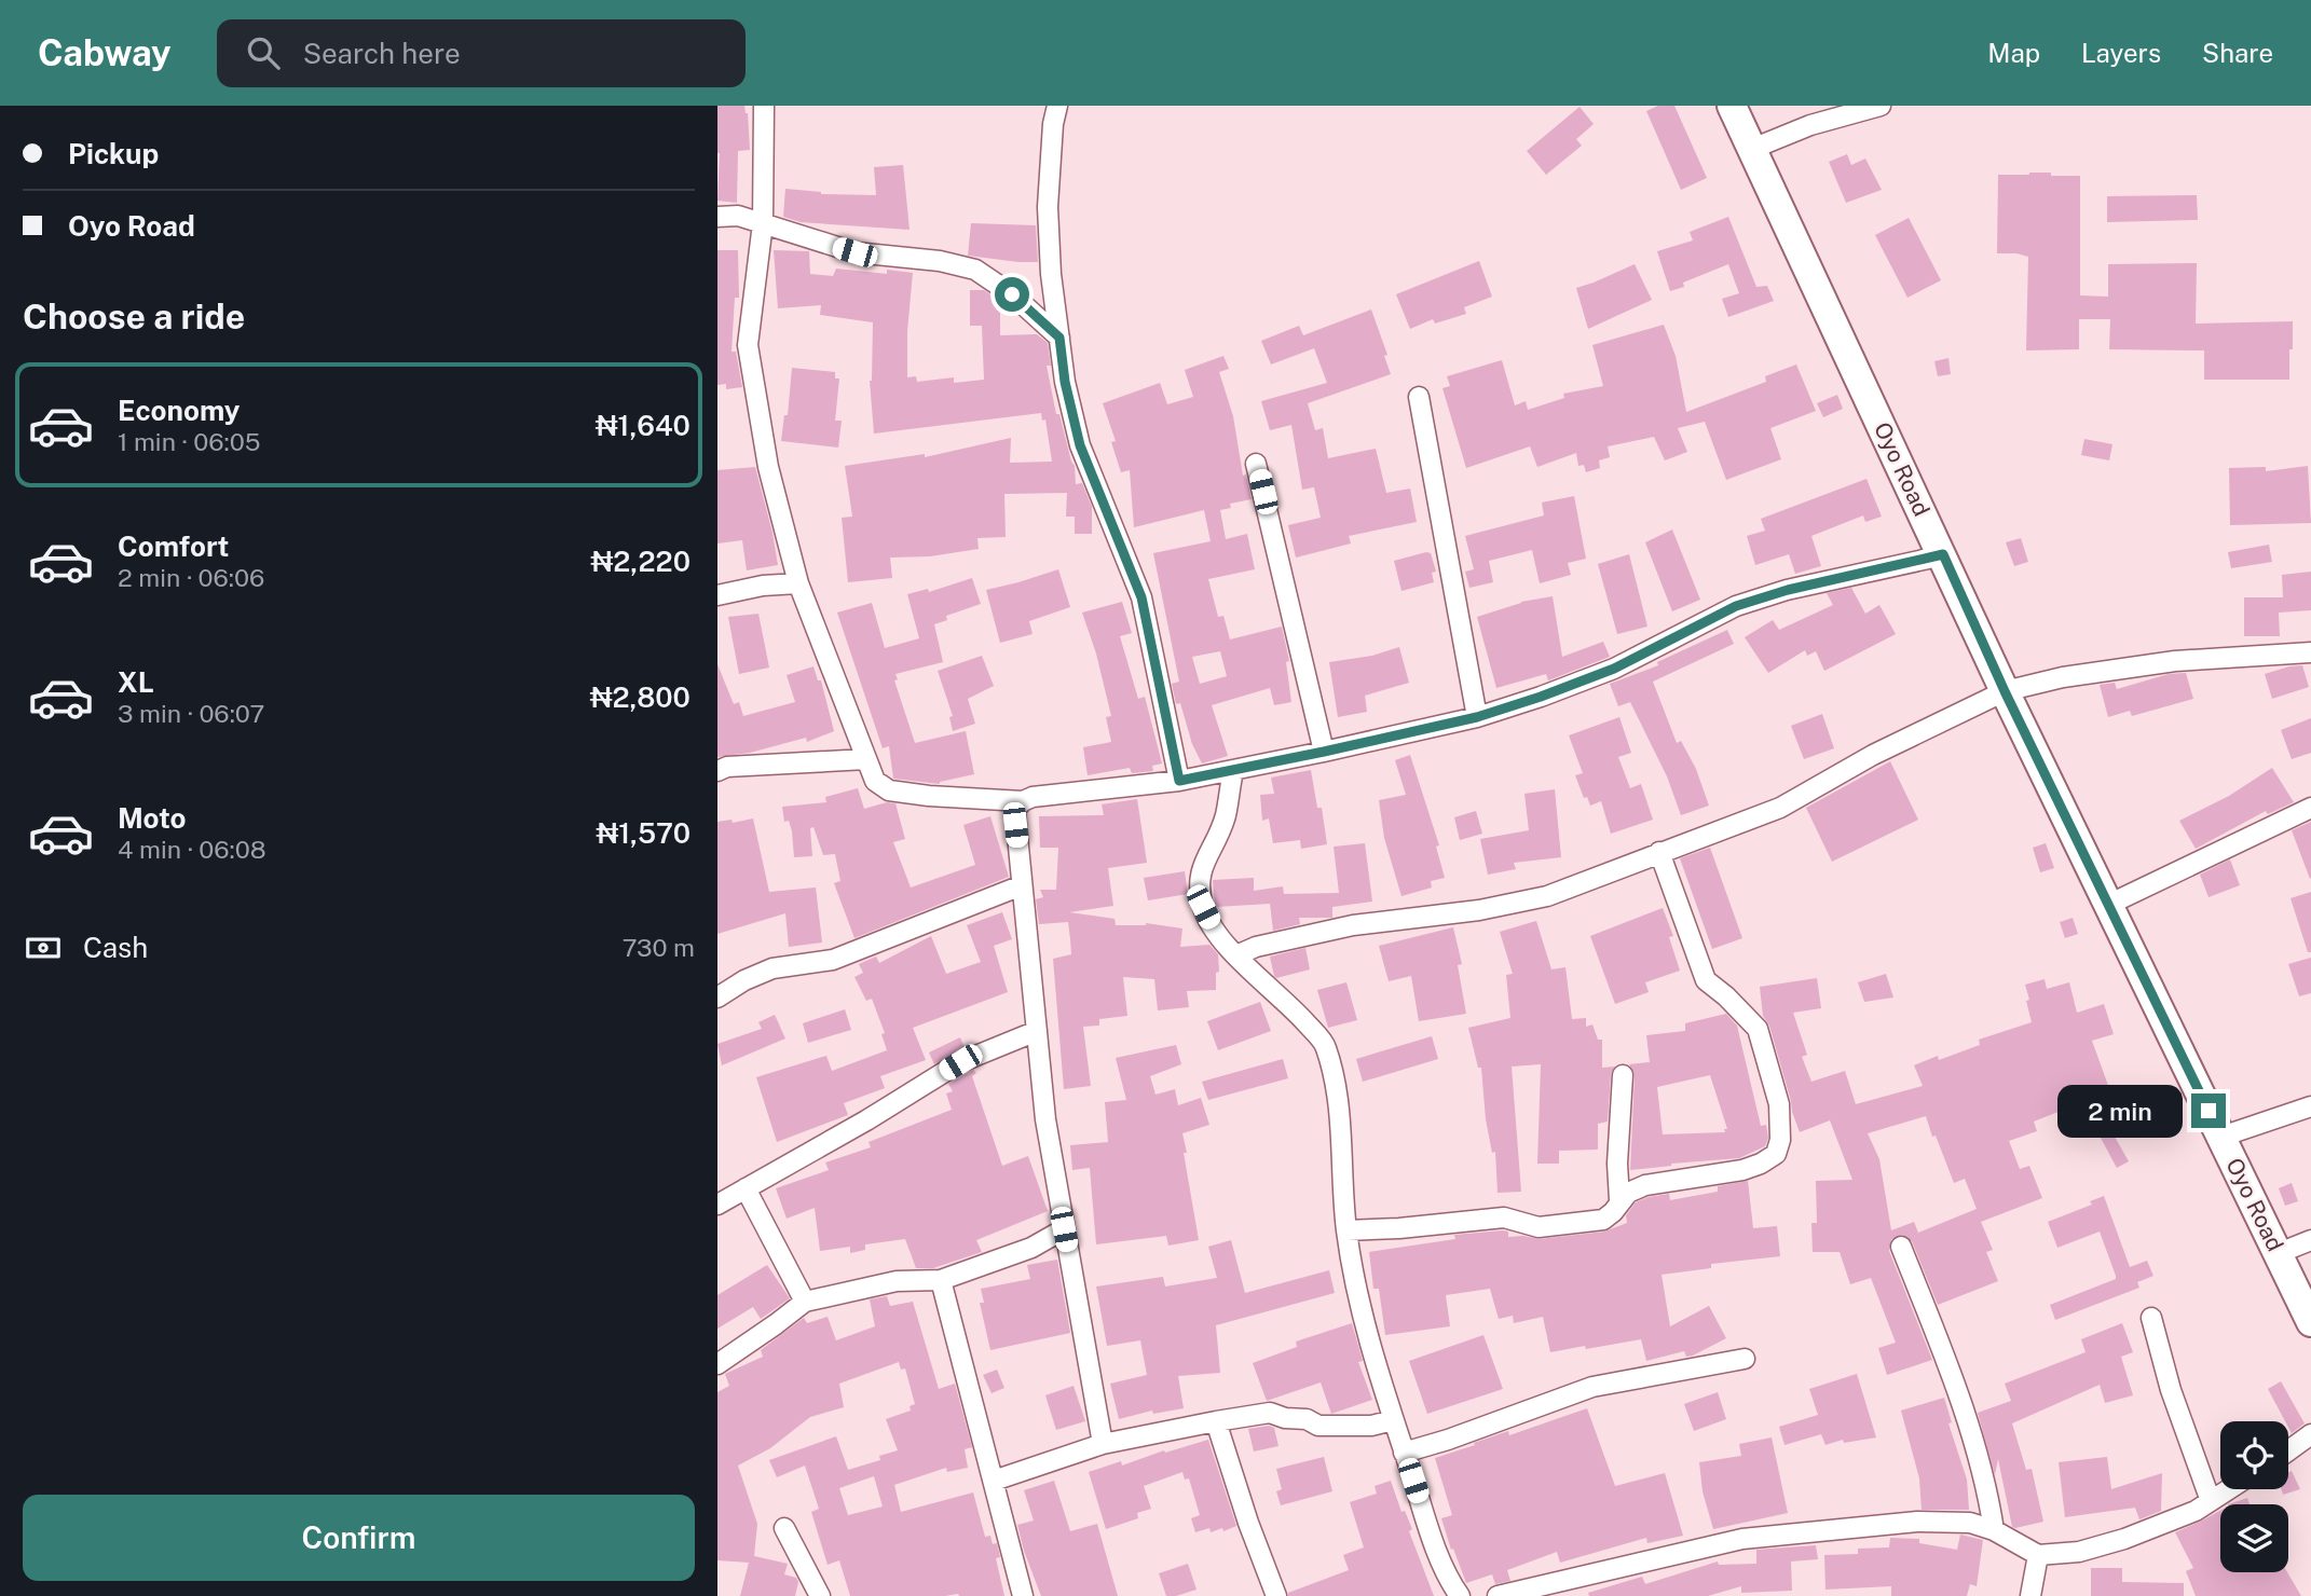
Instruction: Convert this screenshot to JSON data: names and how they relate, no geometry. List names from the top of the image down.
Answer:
{
  "streets": {
    "highway": ["Oyo Road"]
  },
  "page": {
    "header": "Cabway",
    "search": "Search here",
    "nav": ["Map", "Layers", "Share"],
    "banner": ["Pickup", "Oyo Road"],
    "heading": "Choose a ride",
    "list": [
      {
        "name": "Economy",
        "note": "1 min · 06:05",
        "value": "₦1,640"
      },
      {
        "name": "Comfort",
        "note": "2 min · 06:06",
        "value": "₦2,220"
      },
      {
        "name": "XL",
        "note": "3 min · 06:07",
        "value": "₦2,800"
      },
      {
        "name": "Moto",
        "note": "4 min · 06:08",
        "value": "₦1,570"
      }
    ],
    "pay": ["Cash", "730 m"],
    "bubble": "2 min",
    "buttons": "Confirm"
  }
}
